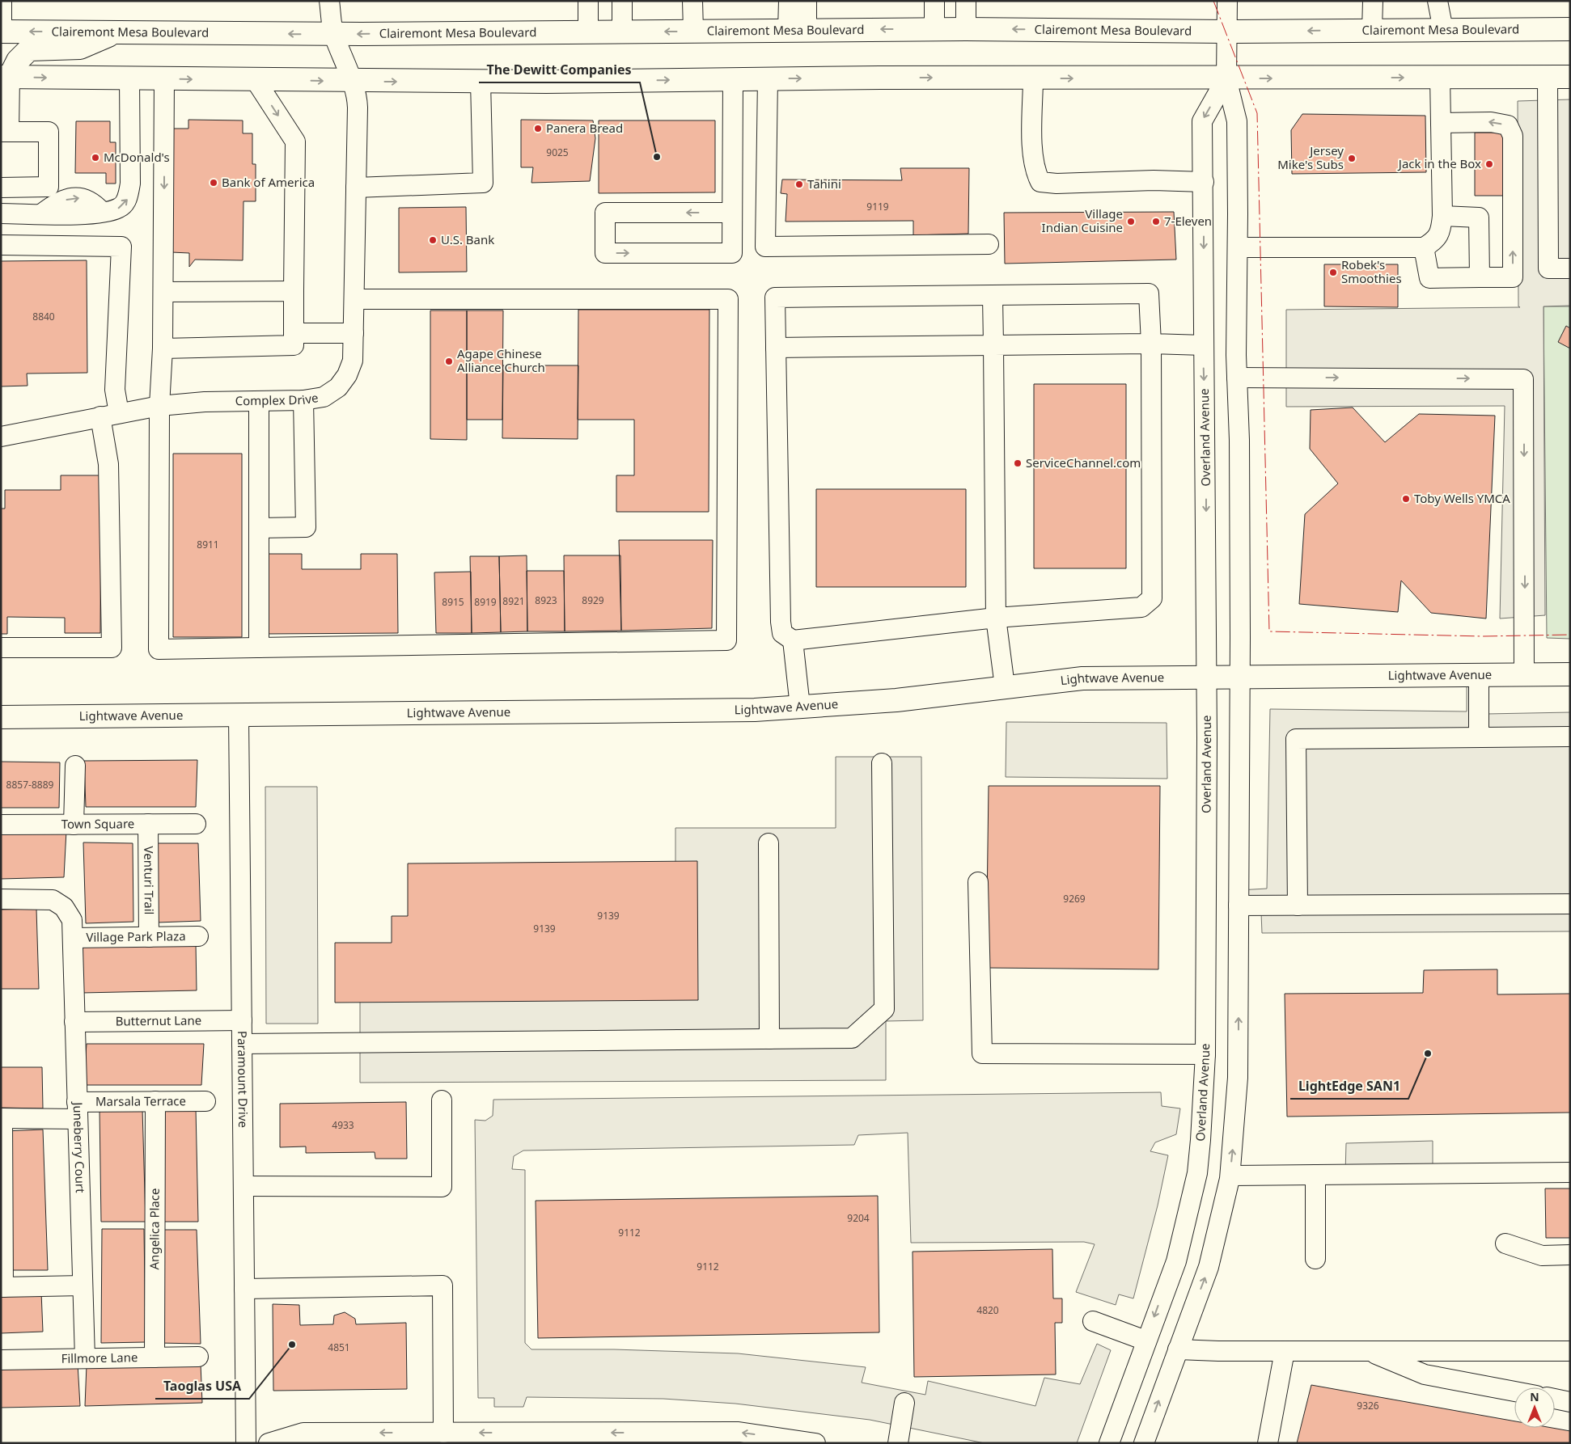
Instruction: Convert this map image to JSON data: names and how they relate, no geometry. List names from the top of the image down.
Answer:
{
  "streets": {
    "main road": ["Clairemont Mesa Boulevard", "Lightwave Avenue"],
    "street": [
      "Complex Drive",
      "Overland Avenue",
      "Town Square",
      "Venturi Trail",
      "Village Park Plaza",
      "Butternut Lane",
      "Paramount Drive",
      "Marsala Terrace",
      "Juneberry Court",
      "Angelica Place",
      "Fillmore Lane"
    ]
  },
  "crossings": [
    ["Clairemont Mesa Boulevard", "Complex Drive"],
    ["Clairemont Mesa Boulevard", "Overland Avenue"],
    ["Overland Avenue", "Lightwave Avenue"],
    ["Lightwave Avenue", "Paramount Drive"],
    ["Town Square", "Venturi Trail"],
    ["Venturi Trail", "Village Park Plaza"],
    ["Village Park Plaza", "Juneberry Court"],
    ["Butternut Lane", "Paramount Drive"],
    ["Butternut Lane", "Juneberry Court"],
    ["Marsala Terrace", "Juneberry Court"],
    ["Marsala Terrace", "Angelica Place"],
    ["Juneberry Court", "Fillmore Lane"],
    ["Angelica Place", "Fillmore Lane"]
  ],
  "places": [
    "Panera Bread",
    "The Dewitt Companies",
    "McDonald's",
    "Jersey Mike's Subs",
    "Jack in the Box",
    "Bank of America",
    "Tahini",
    "Village Indian Cuisine",
    "7-Eleven",
    "U.S. Bank",
    "Robek's Smoothies",
    "Agape Chinese Alliance Church",
    "ServiceChannel.com",
    "Toby Wells YMCA",
    "LightEdge SAN1",
    "Taoglas USA"
  ],
  "house_numbers": [
    "9025",
    "9119",
    "8840",
    "8911",
    "8923",
    "8929",
    "8921",
    "8915",
    "8919",
    "8857-8889",
    "9269",
    "9139",
    "9139",
    "4933",
    "9204",
    "9112",
    "9112",
    "4820",
    "4851",
    "9326"
  ],
  "north": "top"
}
